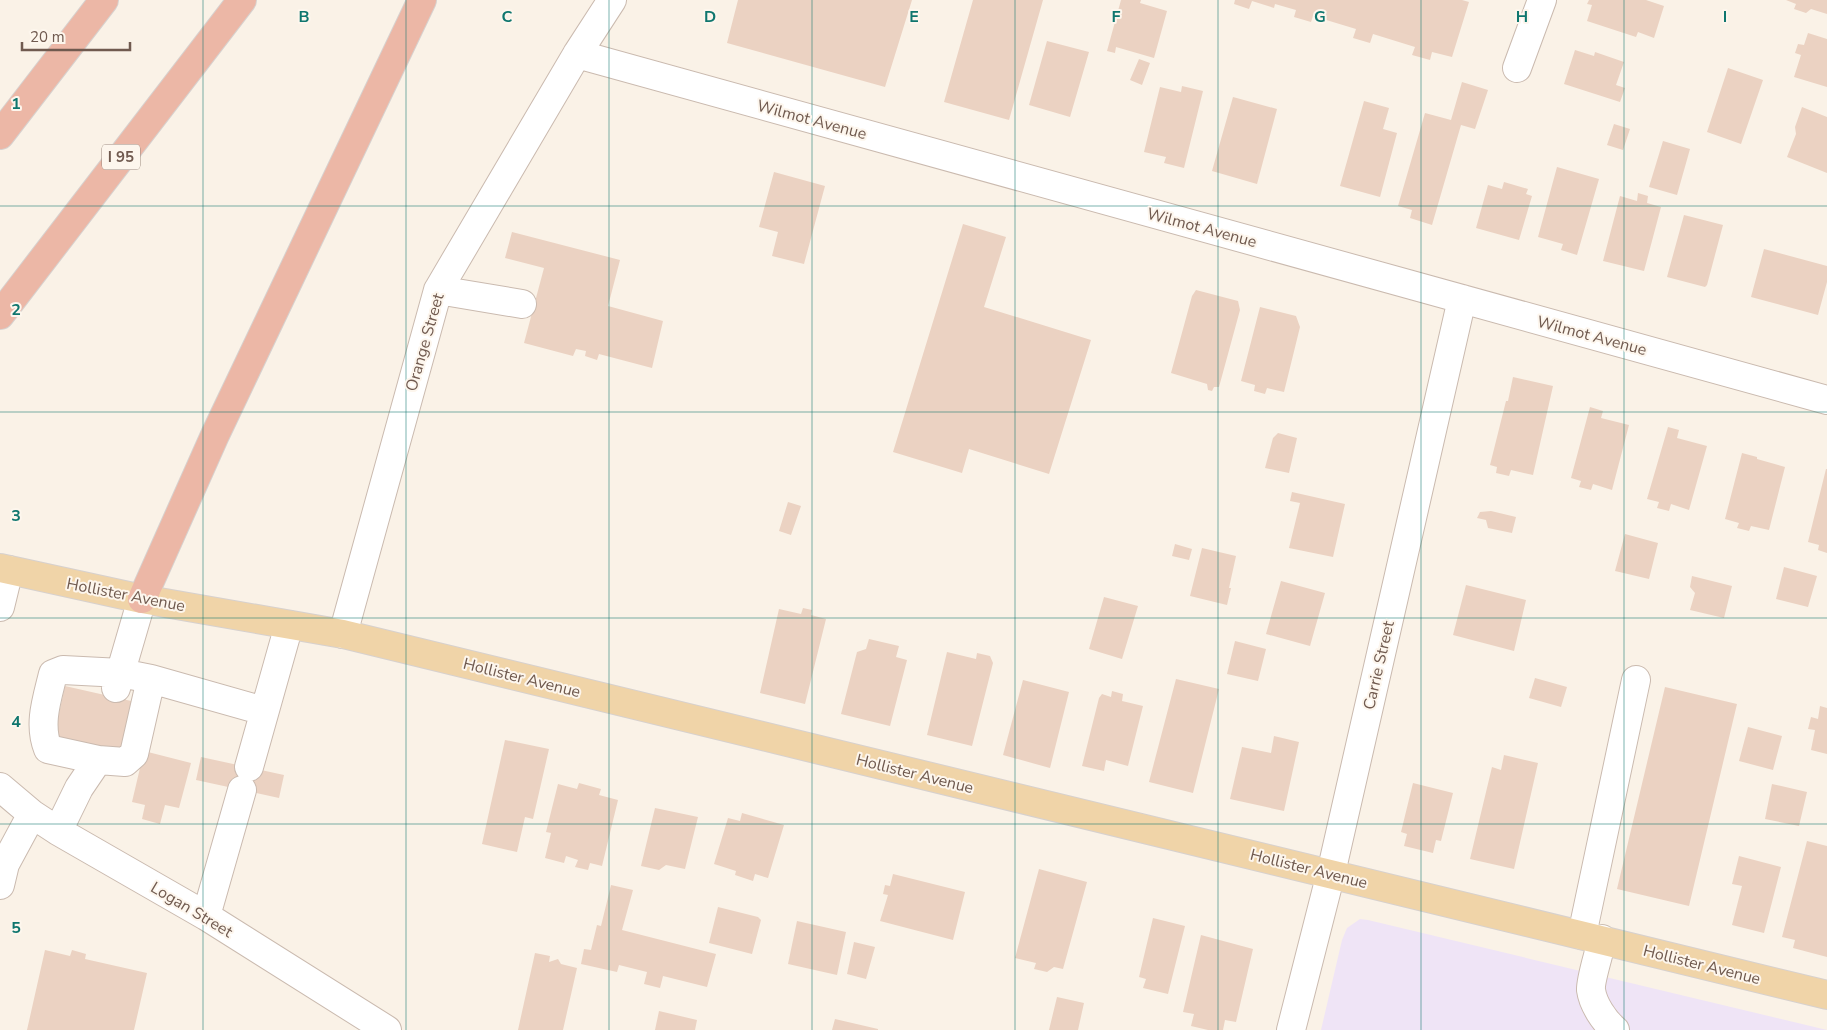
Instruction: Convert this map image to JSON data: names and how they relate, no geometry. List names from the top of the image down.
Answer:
{
  "streets": {
    "highway": ["I 95"],
    "main road": ["Hollister Avenue"],
    "street": [
      "Wilmot Avenue",
      "Orange Street",
      "Carrie Street",
      "Logan Street"
    ]
  },
  "crossings": [
    ["Wilmot Avenue", "Orange Street"],
    ["Wilmot Avenue", "Carrie Street"],
    ["Orange Street", "Hollister Avenue"],
    ["Hollister Avenue", "Carrie Street"]
  ],
  "scale_bar": "20 m",
  "grid": {
    "columns": [
      "B",
      "C",
      "D",
      "E",
      "F",
      "G",
      "H",
      "I"
    ],
    "rows": [
      "1",
      "2",
      "3",
      "4",
      "5"
    ]
  }
}
